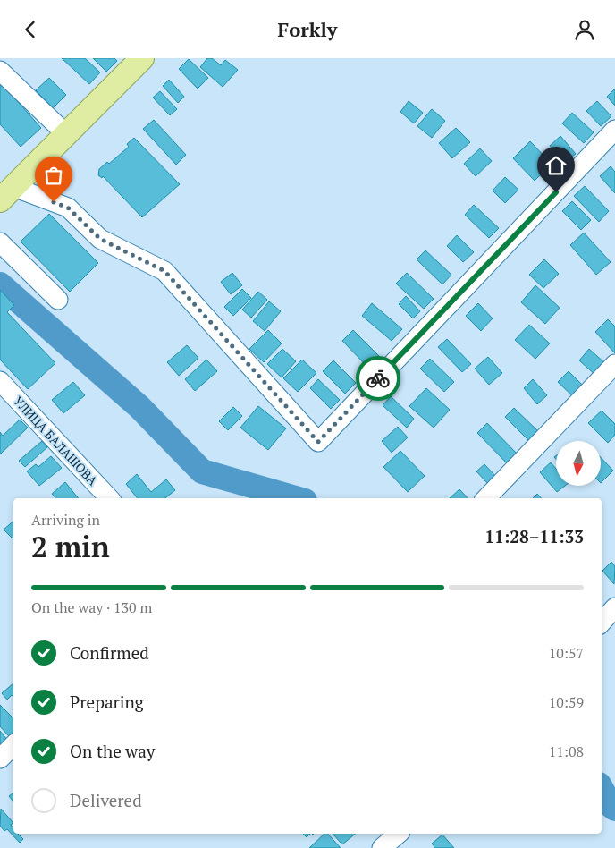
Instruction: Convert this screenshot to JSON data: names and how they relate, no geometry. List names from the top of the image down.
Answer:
{
  "streets": {
    "street": ["УЛИЦА БАЛАШОВА"]
  },
  "north": "bottom",
  "page": {
    "header": "Forkly",
    "heading": ["2 min", "Arriving in", "11:28–11:33"],
    "bar": "On the way · 130 m",
    "list": [
      ["Confirmed", "10:57"],
      ["Preparing", "10:59"],
      ["On the way", "11:08"],
      "Delivered"
    ]
  }
}
